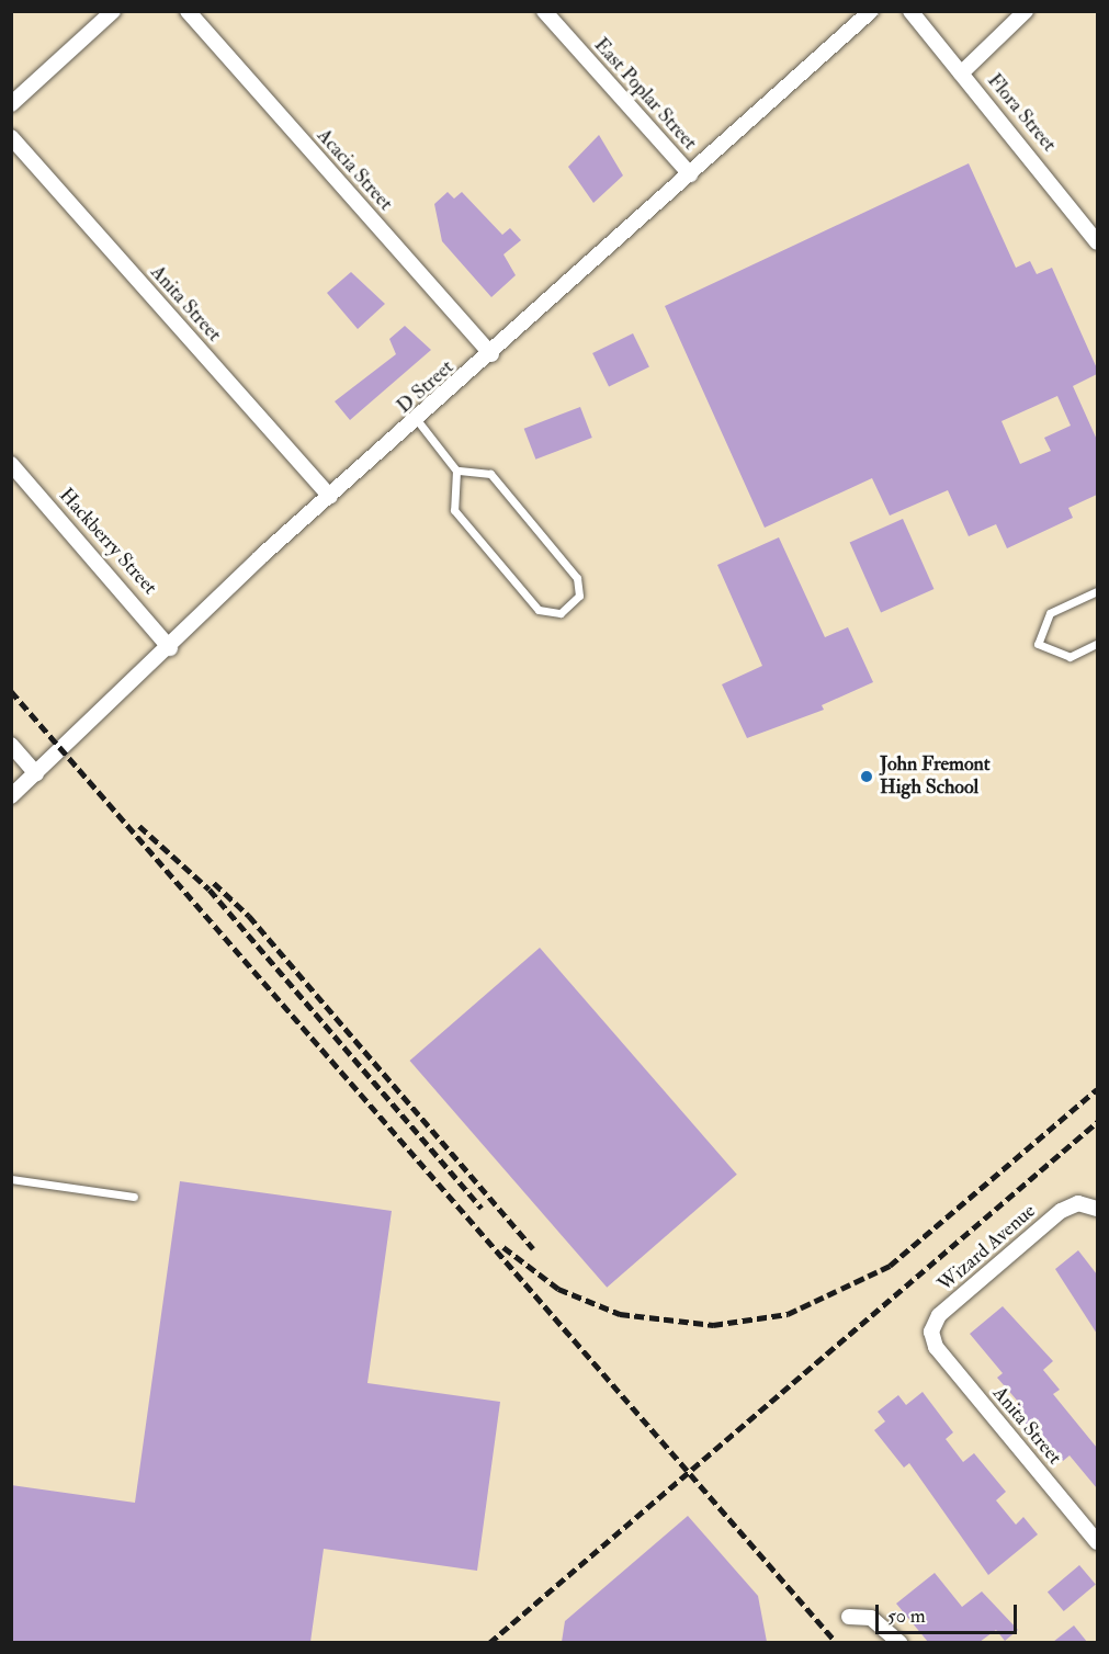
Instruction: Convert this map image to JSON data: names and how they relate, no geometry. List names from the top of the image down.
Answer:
{
  "streets": {
    "street": [
      "East Poplar Street",
      "Flora Street",
      "Acacia Street",
      "Anita Street",
      "D Street",
      "Hackberry Street",
      "Wizard Avenue"
    ]
  },
  "crossings": [
    ["East Poplar Street", "D Street"],
    ["Acacia Street", "D Street"],
    ["Anita Street", "D Street"],
    ["Anita Street", "Wizard Avenue"],
    ["D Street", "Hackberry Street"]
  ],
  "places": ["John Fremont High School"],
  "scale_bar": "50 m"
}
